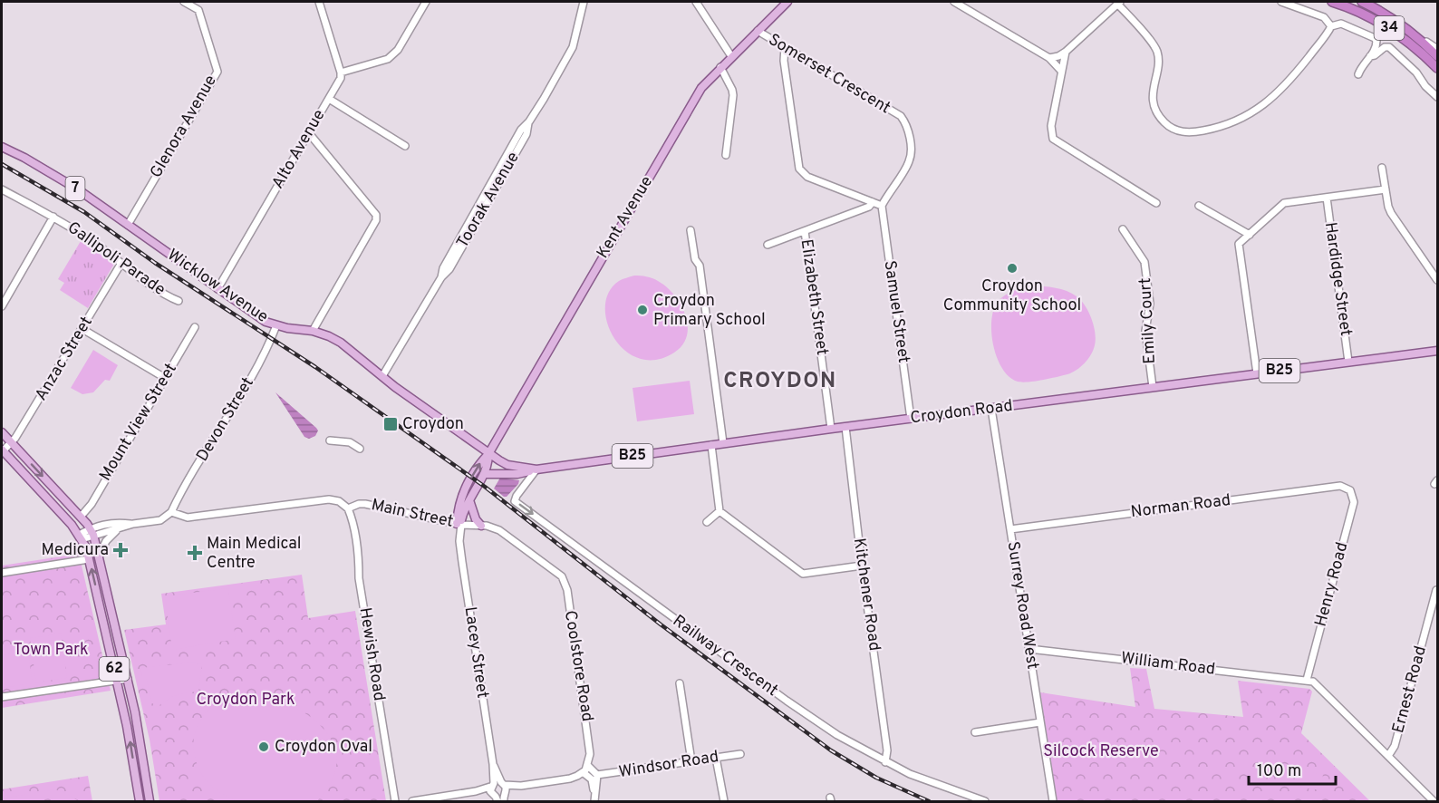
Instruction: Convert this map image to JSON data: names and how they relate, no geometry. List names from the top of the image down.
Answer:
{
  "streets": {
    "highway": ["34"],
    "main road": [
      "7",
      "Kent Avenue",
      "Wicklow Avenue",
      "B25",
      "Croydon Road",
      "62"
    ],
    "street": [
      "Somerset Crescent",
      "Glenora Avenue",
      "Alto Avenue",
      "Toorak Avenue",
      "Gallipoli Parade",
      "Hardidge Street",
      "Elizabeth Street",
      "Samuel Street",
      "Emily Court",
      "Anzac Street",
      "Devon Street",
      "Mount View Street",
      "Norman Road",
      "Main Street",
      "Henry Road",
      "Kitchener Road",
      "Surrey Road West",
      "Lacey Street",
      "Hewish Road",
      "Railway Crescent",
      "William Road",
      "Coolstore Road",
      "Ernest Road",
      "Windsor Road"
    ]
  },
  "crossings": [
    ["Somerset Crescent", "Kent Avenue"],
    ["Somerset Crescent", "Samuel Street"],
    ["Glenora Avenue", "Wicklow Avenue"],
    ["Alto Avenue", "Wicklow Avenue"],
    ["Toorak Avenue", "Wicklow Avenue"],
    ["Kent Avenue", "Wicklow Avenue"],
    ["Kent Avenue", "Croydon Road"],
    ["Kent Avenue", "Main Street"],
    ["Kent Avenue", "Lacey Street"],
    ["Gallipoli Parade", "Anzac Street"],
    ["Hardidge Street", "Croydon Road"],
    ["Wicklow Avenue", "Croydon Road"],
    ["Wicklow Avenue", "Devon Street"],
    ["Elizabeth Street", "Croydon Road"],
    ["Samuel Street", "Croydon Road"],
    ["Emily Court", "Croydon Road"],
    ["Anzac Street", "62"],
    ["Croydon Road", "Kitchener Road"],
    ["Croydon Road", "Surrey Road West"],
    ["Croydon Road", "Railway Crescent"],
    ["Devon Street", "Main Street"],
    ["Mount View Street", "62"],
    ["Norman Road", "Henry Road"],
    ["Norman Road", "Surrey Road West"],
    ["Main Street", "Lacey Street"],
    ["Main Street", "Hewish Road"],
    ["Main Street", "Coolstore Road"],
    ["Henry Road", "William Road"],
    ["Kitchener Road", "Railway Crescent"],
    ["Surrey Road West", "William Road"],
    ["Coolstore Road", "Windsor Road"]
  ],
  "one_way": ["Railway Crescent"],
  "districts": ["CROYDON"],
  "parks": ["Town Park", "Croydon Park", "Silcock Reserve"],
  "places": {
    "other": ["Croydon Community School", "Croydon Primary School", "Croydon Oval"],
    "transit": ["Croydon"],
    "health": ["Medicura", "Main Medical Centre"]
  },
  "scale_bar": "100 m"
}
